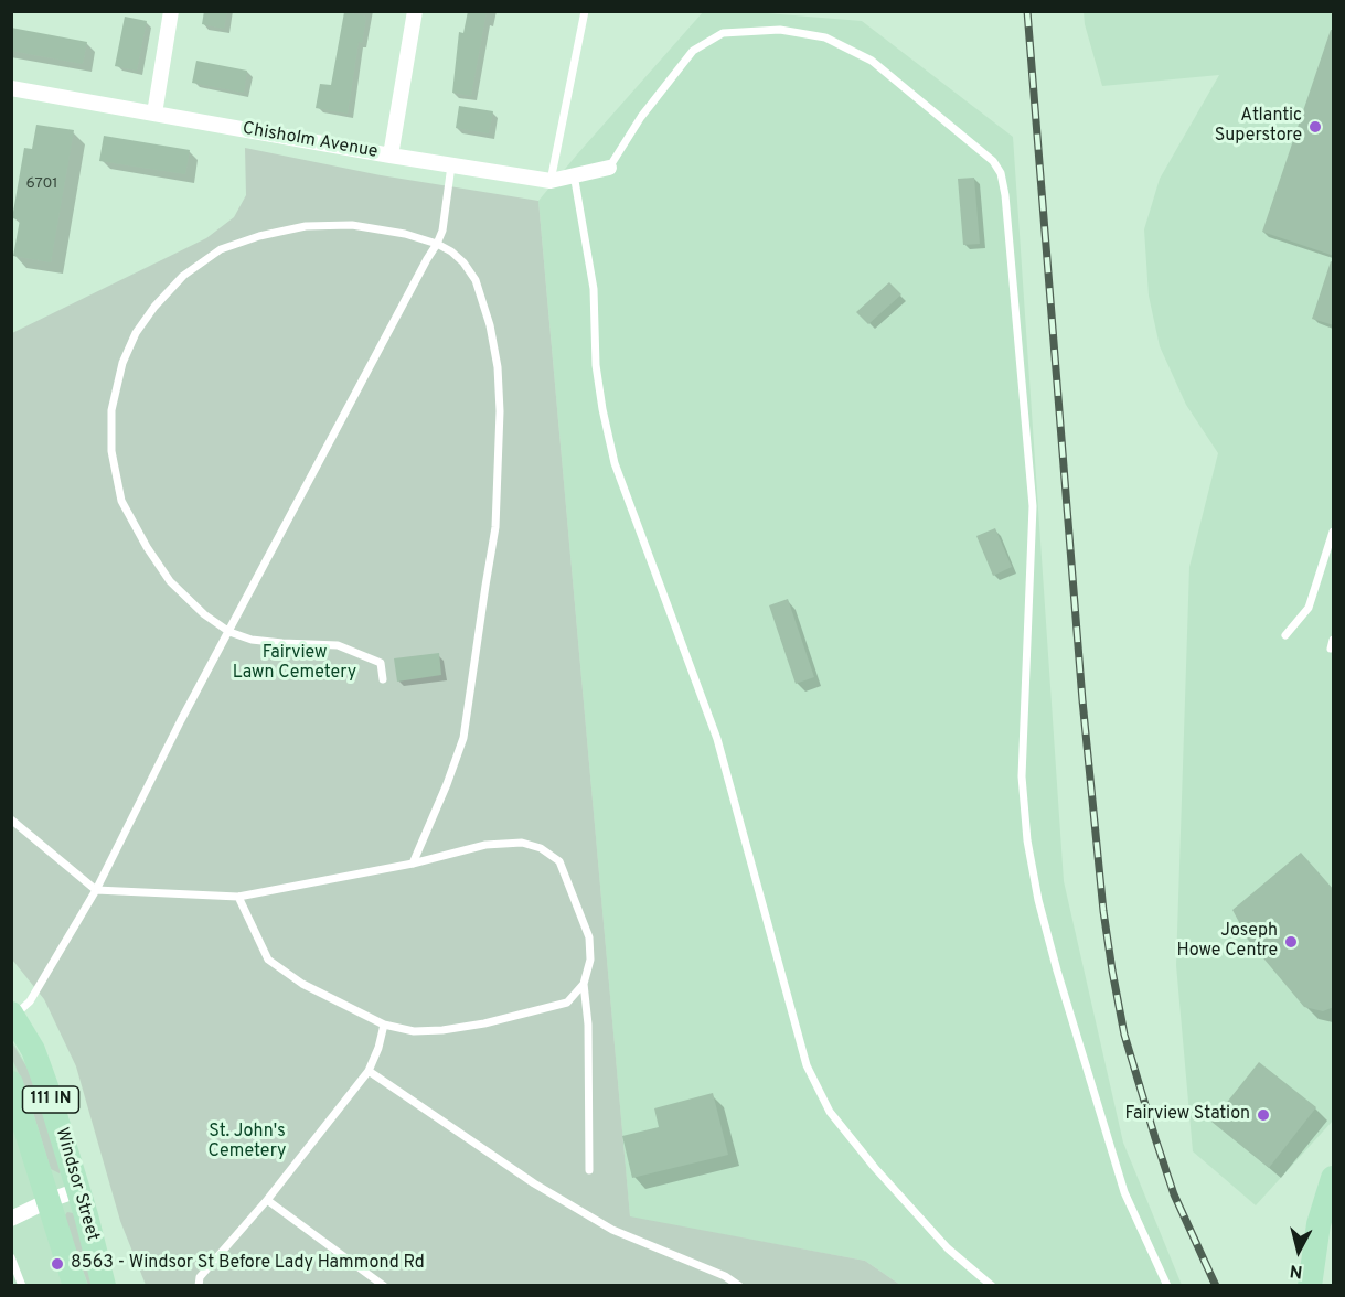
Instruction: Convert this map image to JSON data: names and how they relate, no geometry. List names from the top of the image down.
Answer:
{
  "streets": {
    "main road": ["111 IN", "Windsor Street"],
    "street": ["Chisholm Avenue"]
  },
  "parks": ["Fairview Lawn Cemetery", "St. John's Cemetery"],
  "places": [
    "Atlantic Superstore",
    "Joseph Howe Centre",
    "Fairview Station",
    "8563 - Windsor St Before Lady Hammond Rd"
  ],
  "house_numbers": ["6701"],
  "north": "bottom"
}
